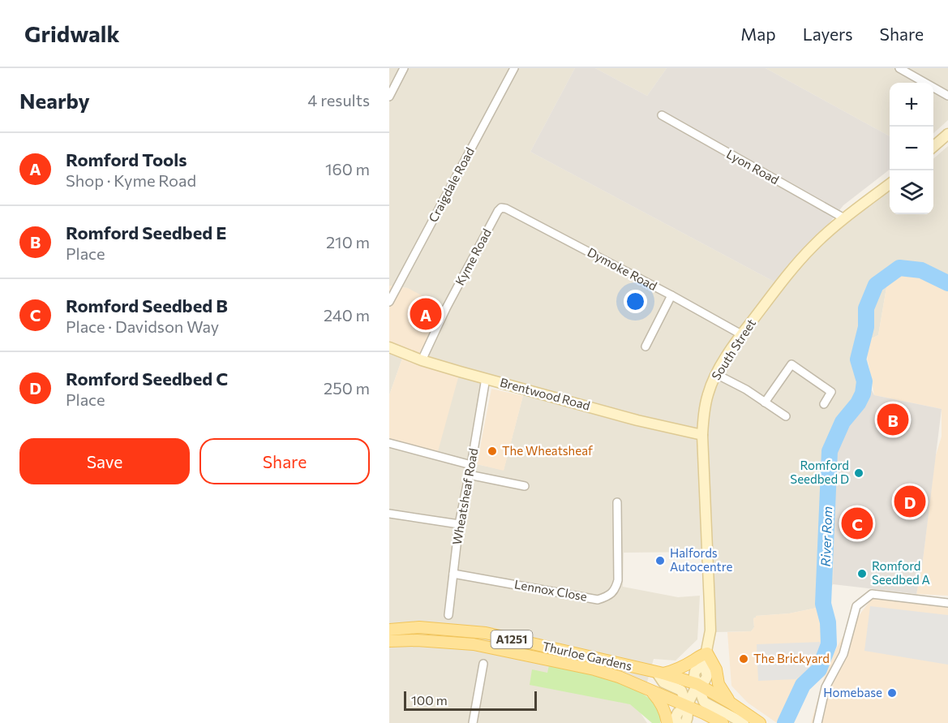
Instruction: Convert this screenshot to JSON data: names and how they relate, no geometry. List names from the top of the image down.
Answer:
{
  "streets": {
    "main road": ["A1251", "Thurloe Gardens"],
    "street": [
      "Lyon Road",
      "Craigdale Road",
      "Kyme Road",
      "Dymoke Road",
      "South Street",
      "Brentwood Road",
      "Wheatsheaf Road",
      "Lennox Close"
    ]
  },
  "crossings": [
    ["Lyon Road", "South Street"],
    ["Kyme Road", "Dymoke Road"],
    ["Kyme Road", "Brentwood Road"],
    ["Dymoke Road", "South Street"],
    ["South Street", "Brentwood Road"],
    ["South Street", "A1251"],
    ["South Street", "Thurloe Gardens"],
    ["Brentwood Road", "Wheatsheaf Road"],
    ["Wheatsheaf Road", "Lennox Close"],
    ["A1251", "Thurloe Gardens"]
  ],
  "water": ["River Rom"],
  "places": [
    "The Wheatsheaf",
    "Romford Seedbed D",
    "Halfords Autocentre",
    "Romford Seedbed A",
    "The Brickyard",
    "Homebase"
  ],
  "scale_bar": "100 m",
  "page": {
    "header": "Gridwalk",
    "nav": ["Map", "Layers", "Share"],
    "heading": ["Nearby", "4 results"],
    "map_buttons": ["+", "−"],
    "list": [
      {
        "mark": "A",
        "name": "Romford Tools",
        "note": "Shop · Kyme Road",
        "value": "160 m"
      },
      {
        "mark": "B",
        "name": "Romford Seedbed E",
        "note": "Place",
        "value": "210 m"
      },
      {
        "mark": "C",
        "name": "Romford Seedbed B",
        "note": "Place · Davidson Way",
        "value": "240 m"
      },
      {
        "mark": "D",
        "name": "Romford Seedbed C",
        "note": "Place",
        "value": "250 m"
      }
    ],
    "pins": [
      "A",
      "B",
      "D",
      "C"
    ],
    "buttons": ["Save", "Share"],
    "scale": "100 m"
  }
}
